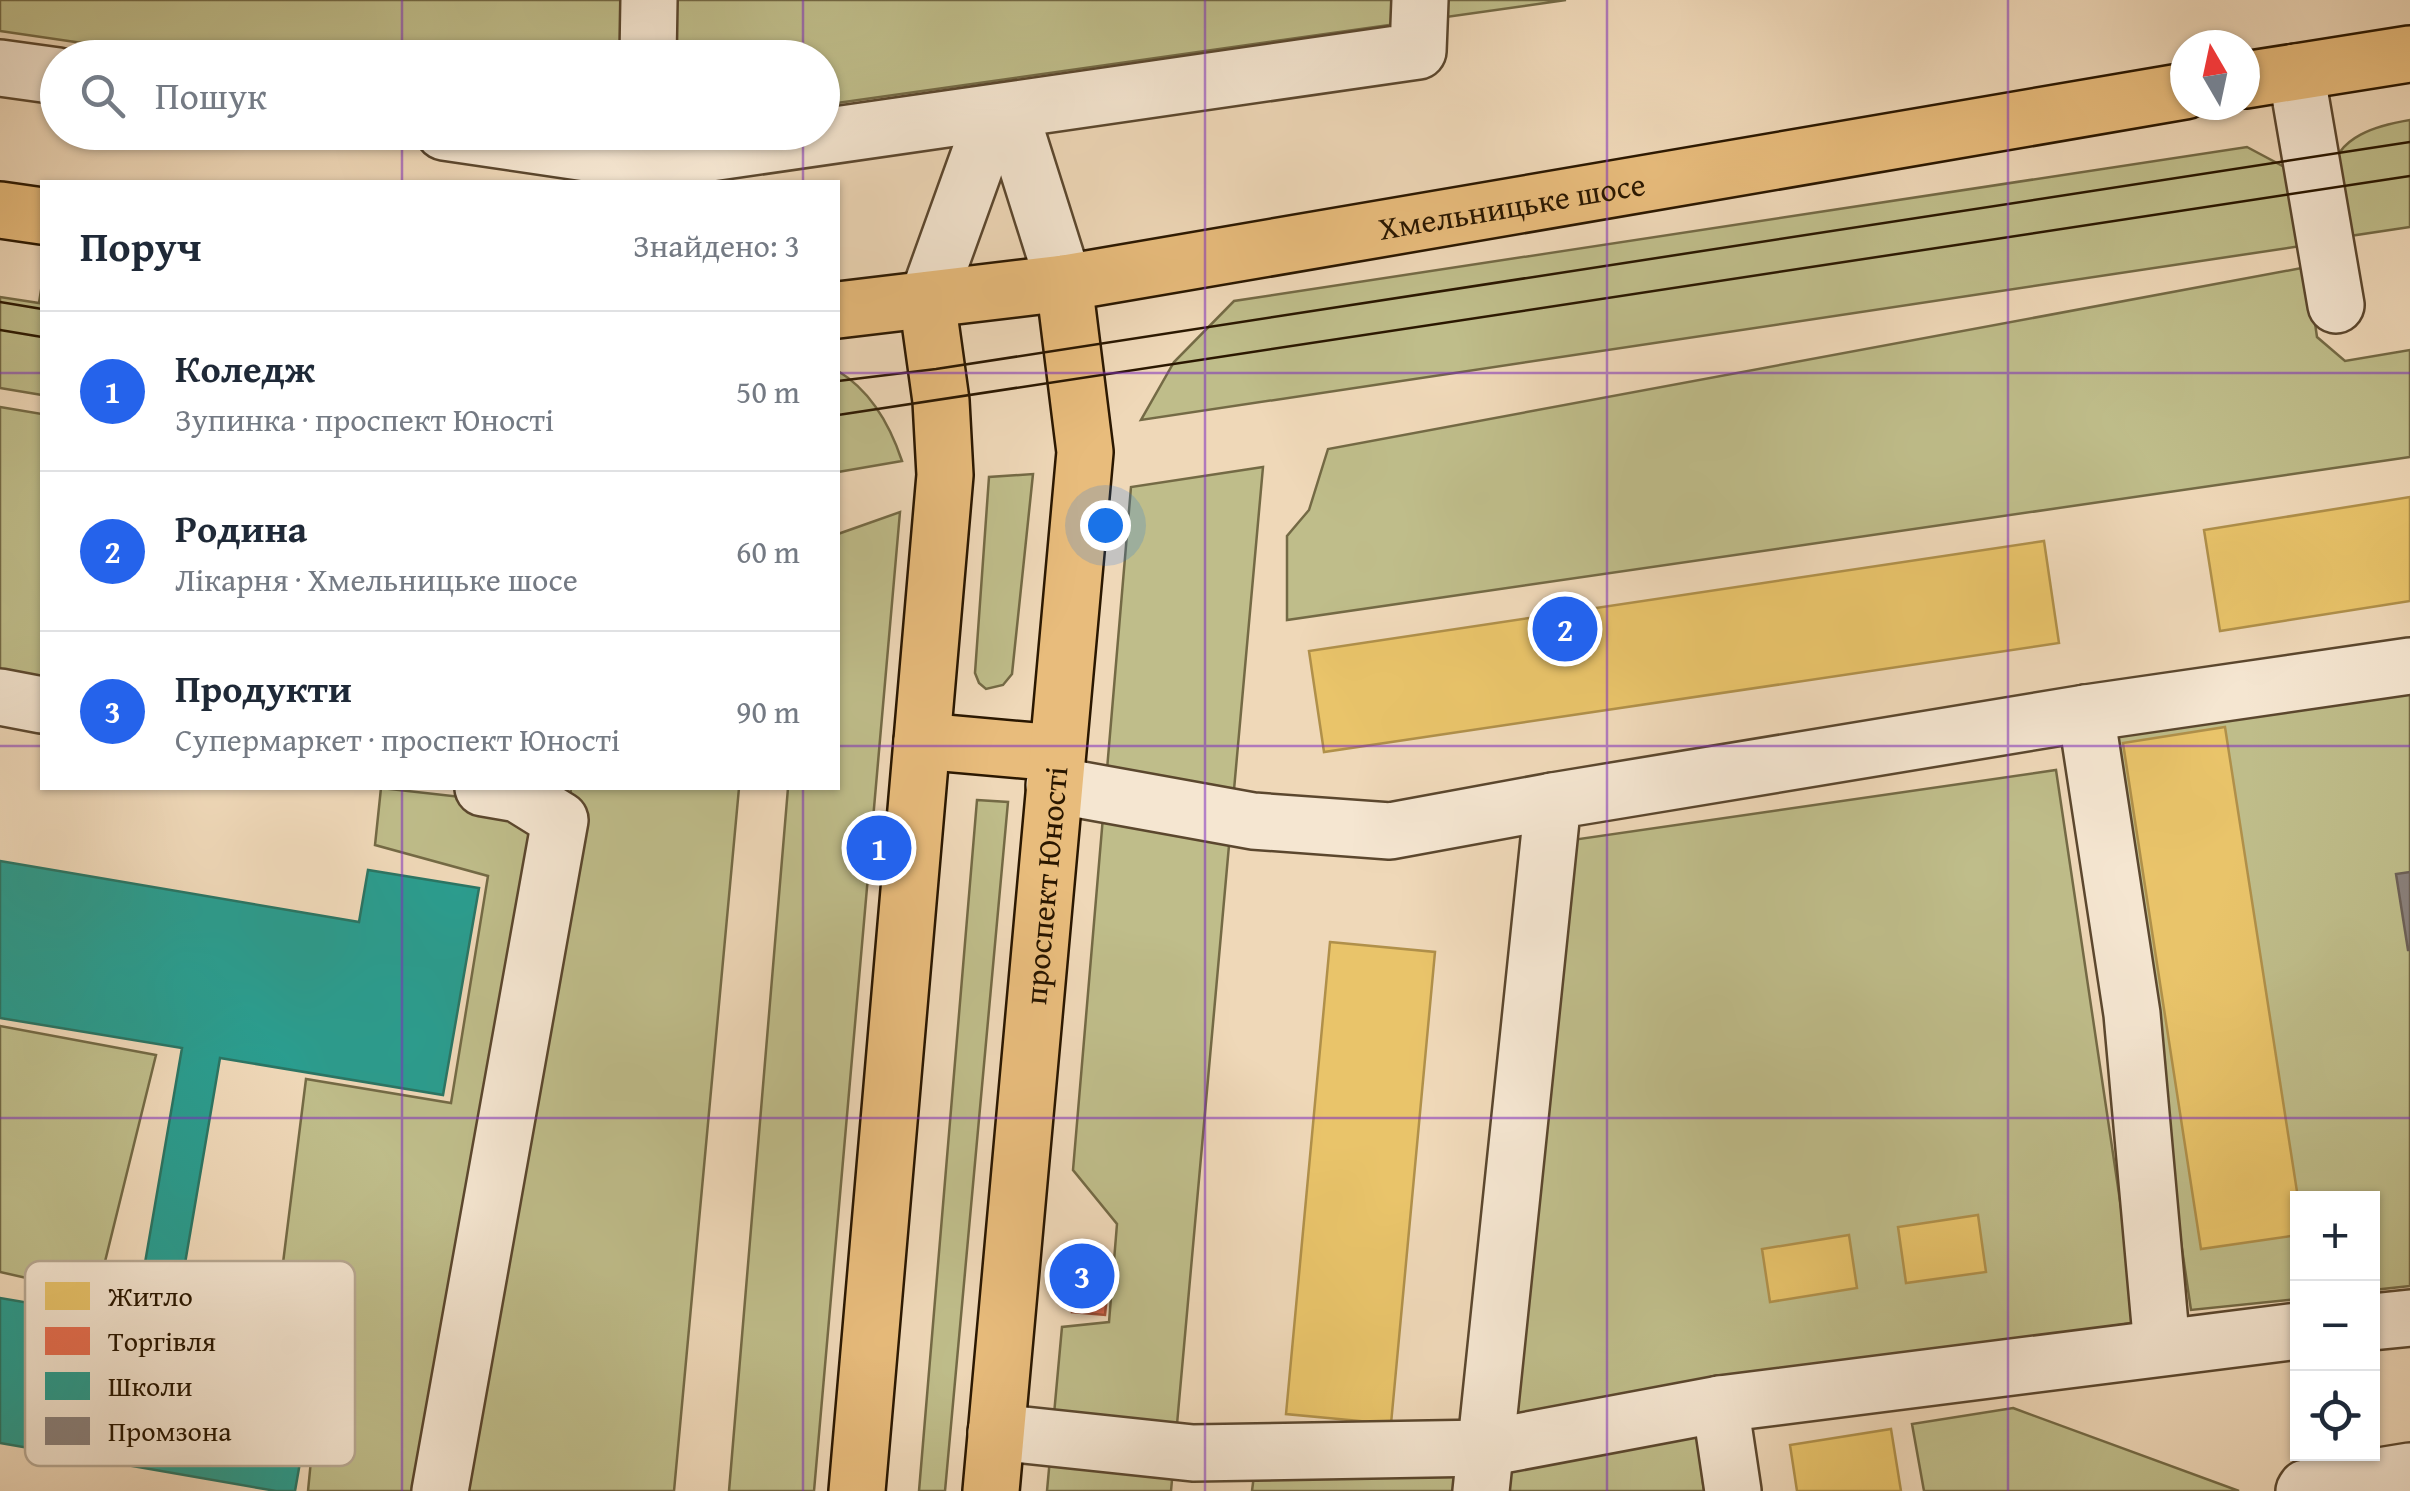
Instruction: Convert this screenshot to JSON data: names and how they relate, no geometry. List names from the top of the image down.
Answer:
{
  "streets": {
    "main road": ["Хмельницьке шосе", "проспект Юності"]
  },
  "crossings": [
    ["Хмельницьке шосе", "проспект Юності"]
  ],
  "legend": [
    "Житло",
    "Торгівля",
    "Школи",
    "Промзона"
  ],
  "north": "top",
  "page": {
    "search": "Пошук",
    "heading": ["Поруч", "Знайдено: 3"],
    "list": [
      {
        "mark": "1",
        "name": "Коледж",
        "note": "Зупинка · проспект Юності",
        "value": "50 m"
      },
      {
        "mark": "2",
        "name": "Родина",
        "note": "Лікарня · Хмельницьке шосе",
        "value": "60 m"
      },
      {
        "mark": "3",
        "name": "Продукти",
        "note": "Супермаркет · проспект Юності",
        "value": "90 m"
      }
    ],
    "pins": ["2", "1", "3"],
    "map_buttons": ["+", "−"]
  }
}
